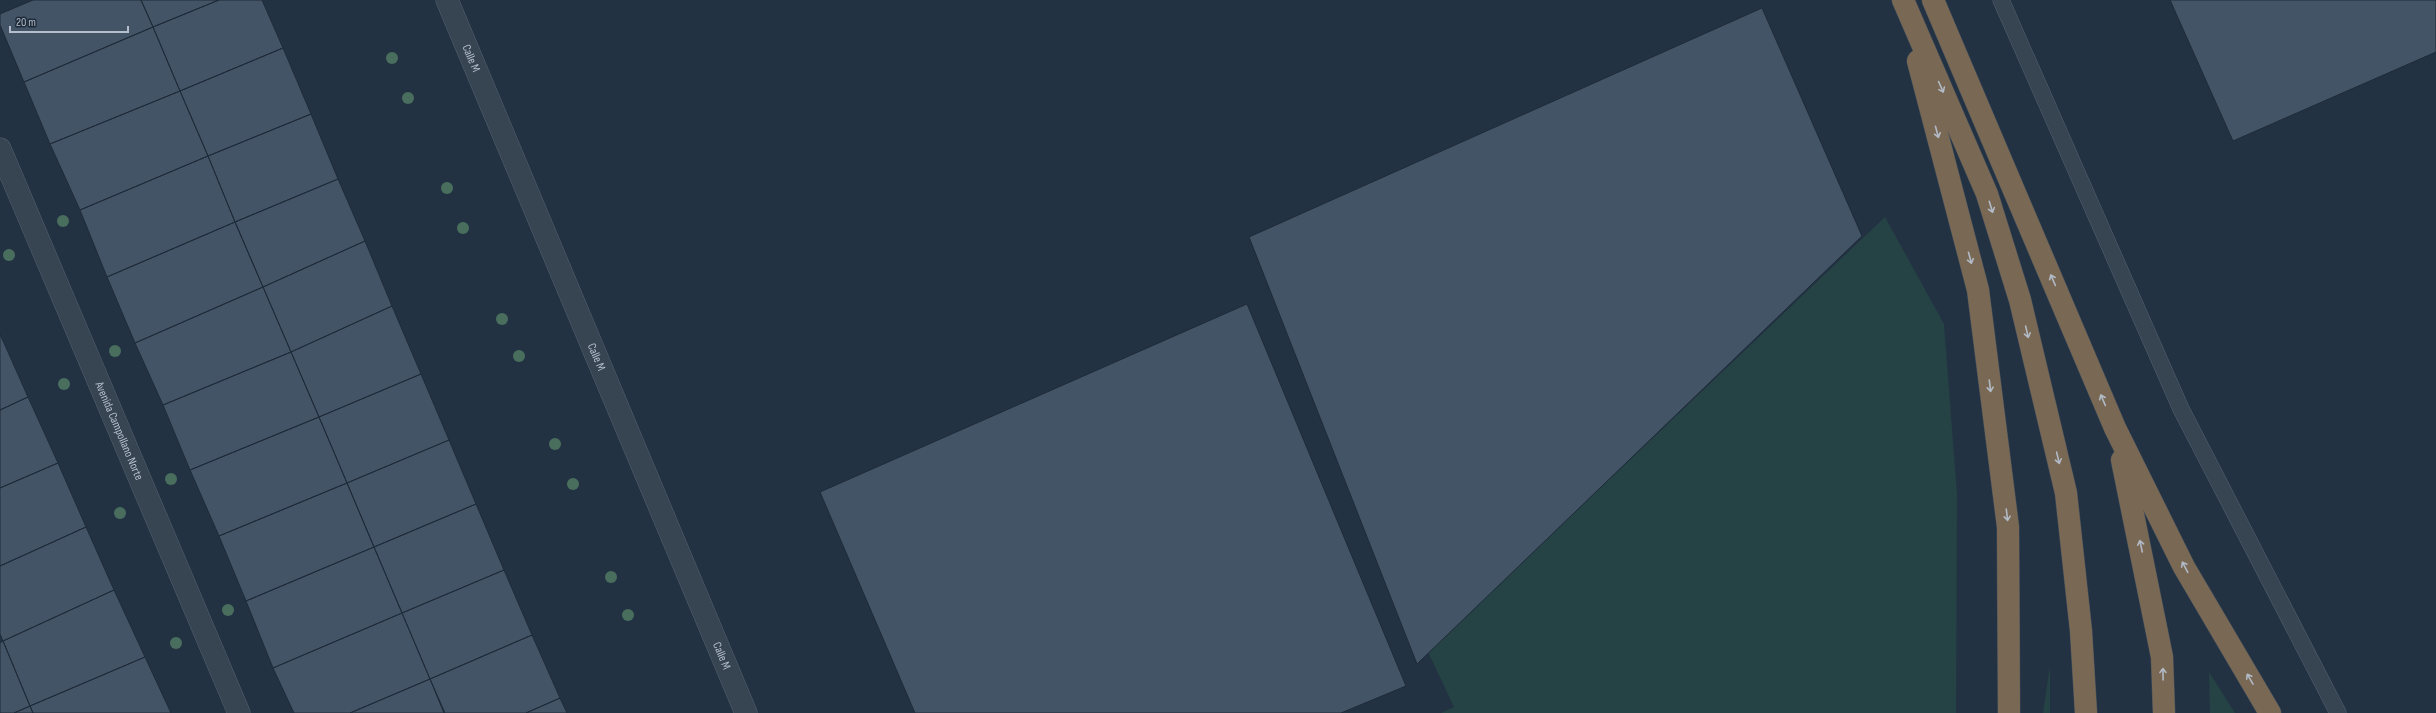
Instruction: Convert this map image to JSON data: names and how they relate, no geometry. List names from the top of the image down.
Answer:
{
  "streets": {
    "street": ["Calle M", "Avenida Campollano Norte"]
  },
  "scale_bar": "20 m"
}
